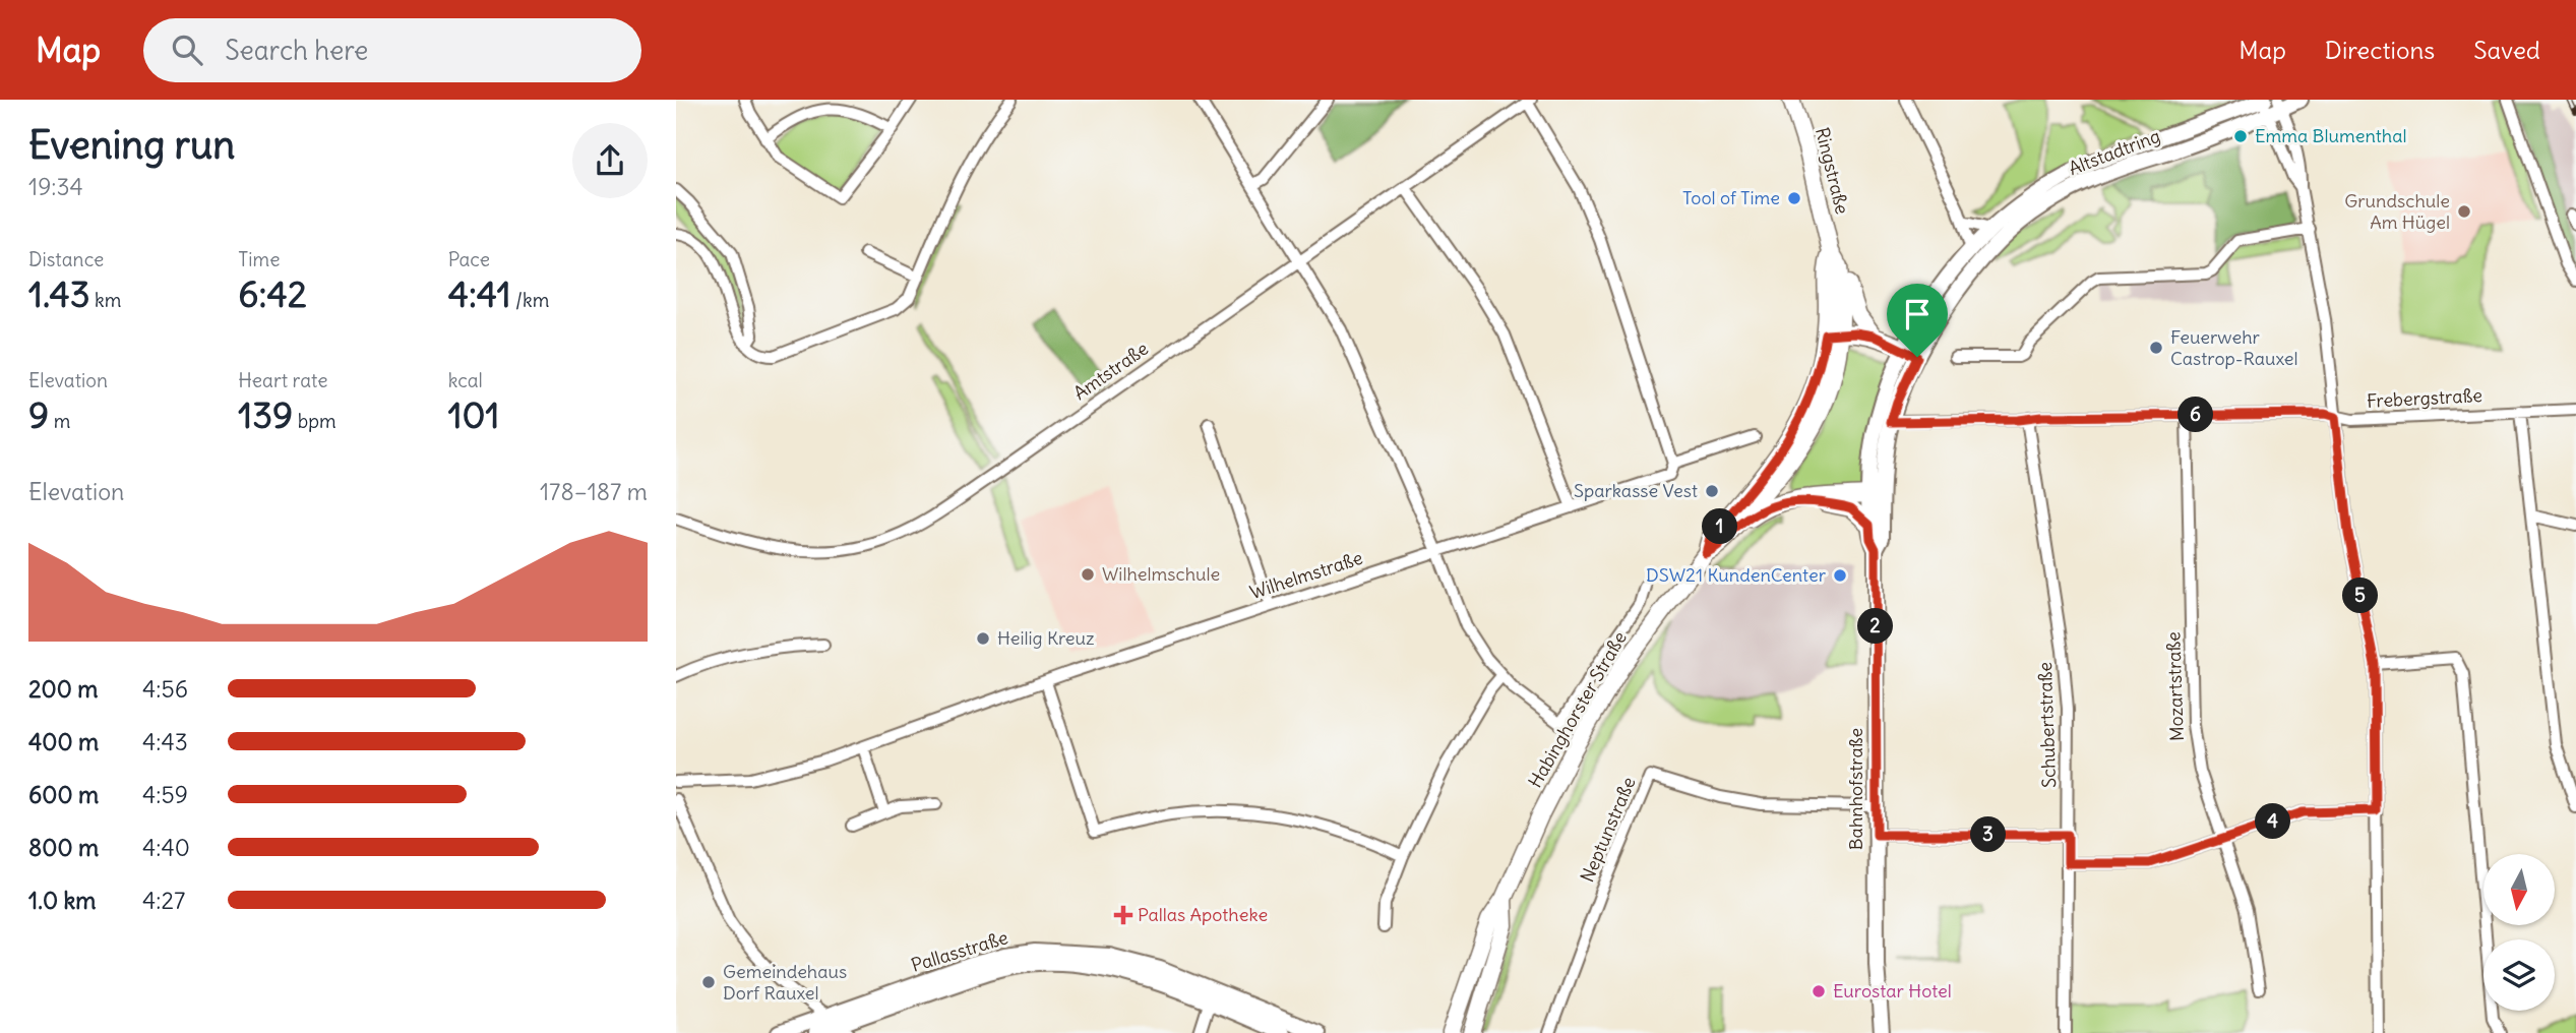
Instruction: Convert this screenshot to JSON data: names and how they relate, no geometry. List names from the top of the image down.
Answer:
{
  "streets": {
    "main road": [
      "Altstadtring",
      "Ringstraße",
      "Habinghorster Straße",
      "Bahnhofstraße",
      "Pallasstraße"
    ],
    "street": [
      "Amtstraße",
      "Frebergstraße",
      "Wilhelmstraße",
      "Mozartstraße",
      "Schubertstraße",
      "Neptunstraße"
    ]
  },
  "crossings": [
    ["Altstadtring", "Bahnhofstraße"],
    ["Ringstraße", "Habinghorster Straße"],
    ["Frebergstraße", "Mozartstraße"],
    ["Frebergstraße", "Schubertstraße"],
    ["Frebergstraße", "Bahnhofstraße"],
    ["Bahnhofstraße", "Neptunstraße"]
  ],
  "places": {
    "other": [
      "Emma Blumenthal",
      "Tool of Time",
      "Grundschule Am Hügel",
      "Feuerwehr Castrop-Rauxel",
      "Sparkasse Vest",
      "Wilhelmschule",
      "DSW21 KundenCenter",
      "Heilig Kreuz",
      "Gemeindehaus Dorf Rauxel",
      "Eurostar Hotel"
    ],
    "health": ["Pallas Apotheke"]
  },
  "north": "bottom",
  "page": {
    "header": "Map",
    "search": "Search here",
    "nav": ["Map", "Directions", "Saved"],
    "heading": ["Evening run", "19:34"],
    "stats": [
      ["Distance", "1.43 km"],
      ["Time", "6:42"],
      ["Pace", "4:41 /km"],
      ["Elevation", "9 m"],
      ["Heart rate", "139 bpm"],
      ["kcal", "101"]
    ],
    "pins": [
      "6",
      "1",
      "5",
      "2",
      "4",
      "3"
    ],
    "chart": ["Elevation", "178–187 m"],
    "list": [
      {
        "name": "200 m",
        "note": "4:56"
      },
      {
        "name": "400 m",
        "note": "4:43"
      },
      {
        "name": "600 m",
        "note": "4:59"
      },
      {
        "name": "800 m",
        "note": "4:40"
      },
      {
        "name": "1.0 km",
        "note": "4:27"
      }
    ]
  }
}
